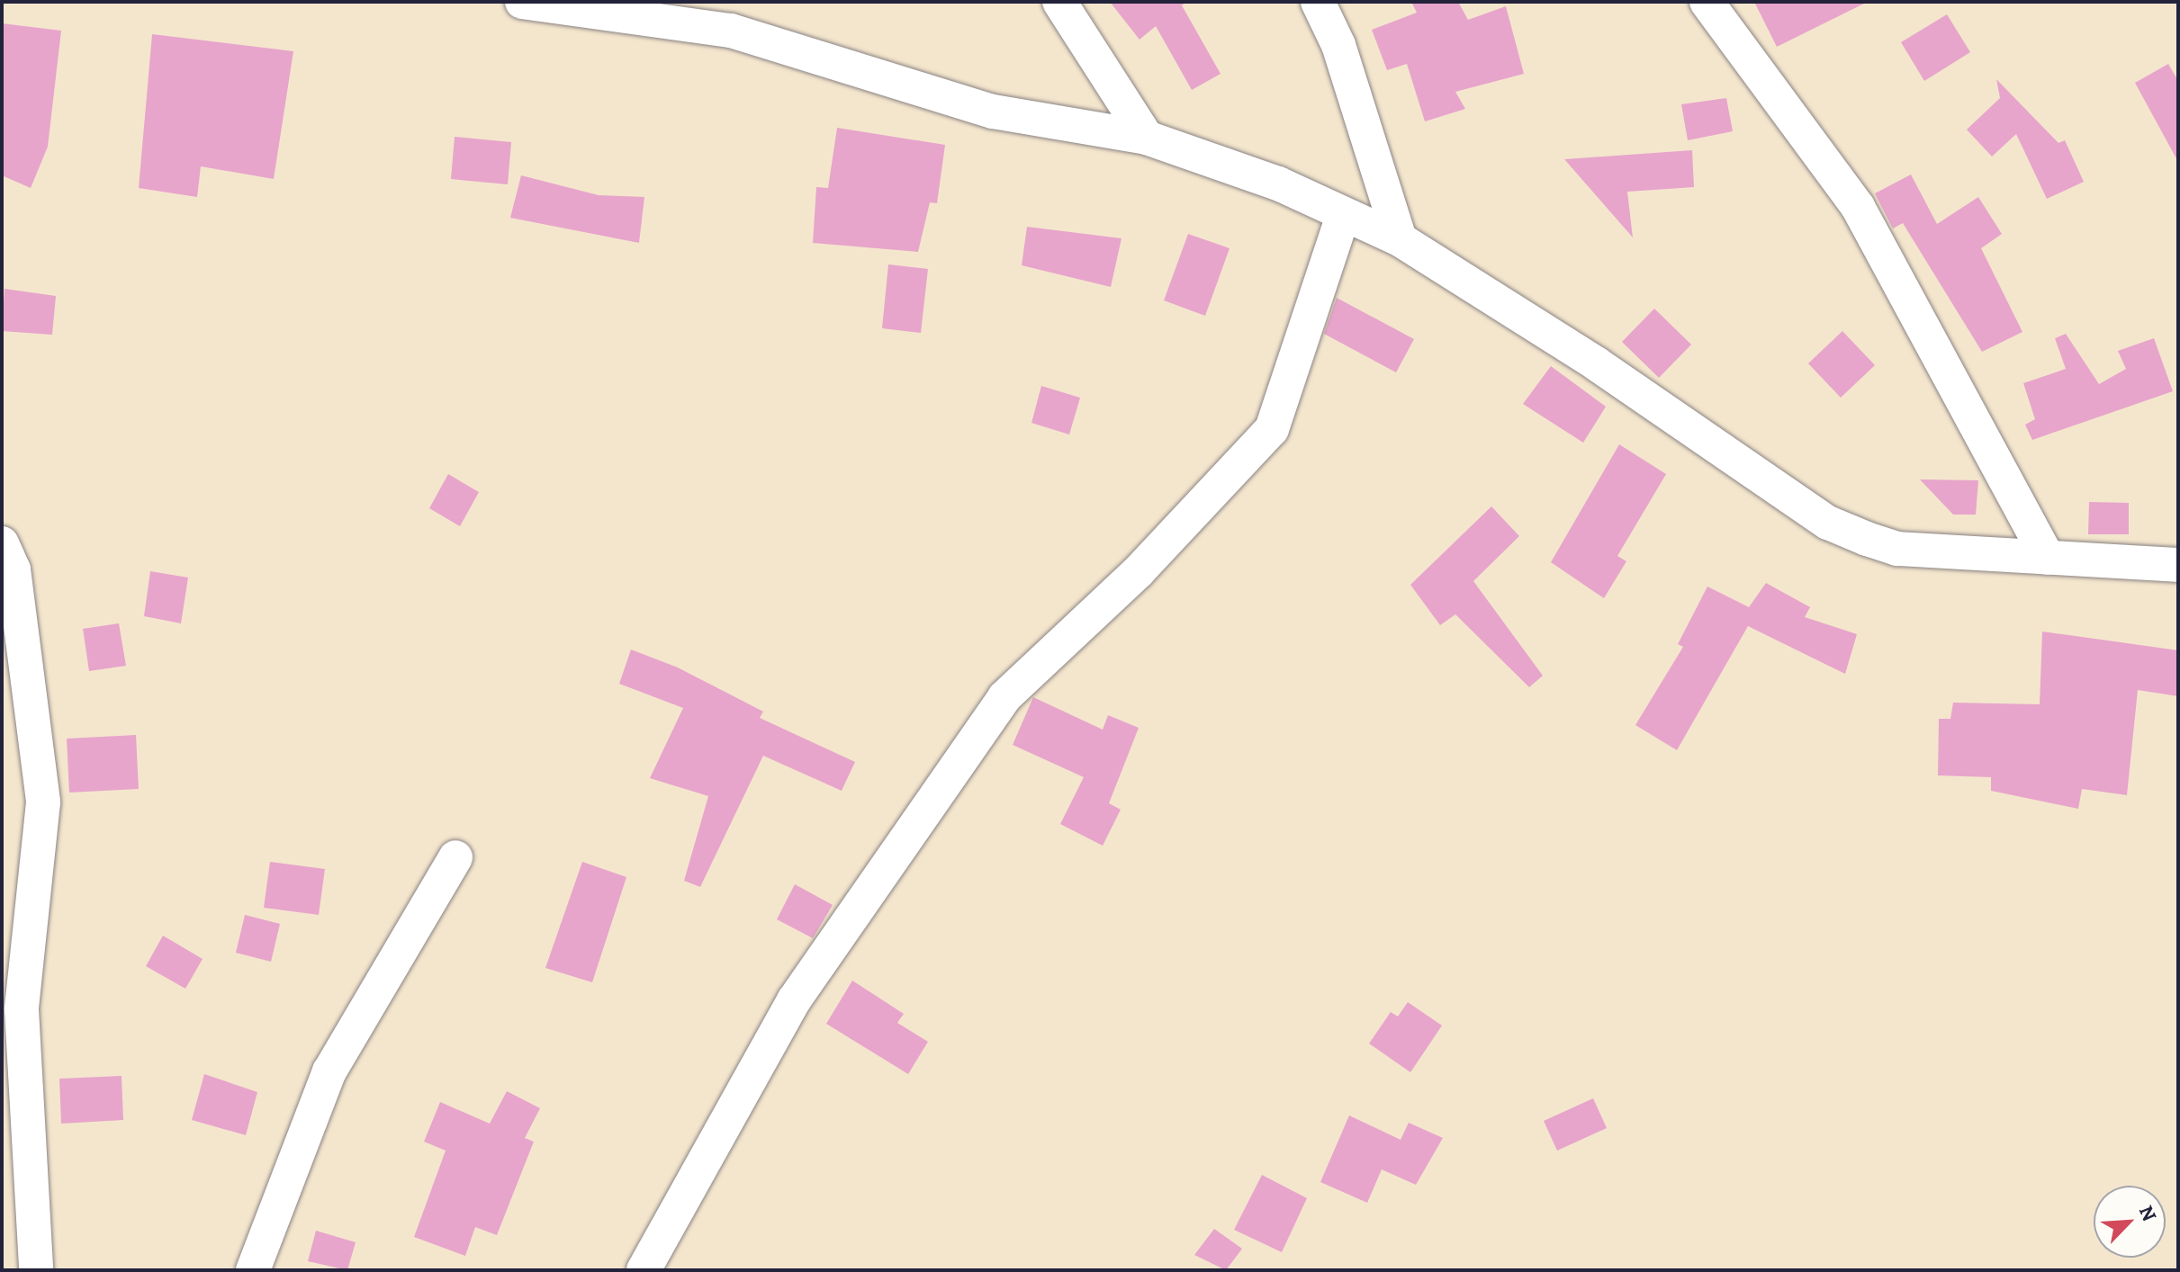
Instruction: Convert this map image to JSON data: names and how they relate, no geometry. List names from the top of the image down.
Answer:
{
  "north": "top right"
}
